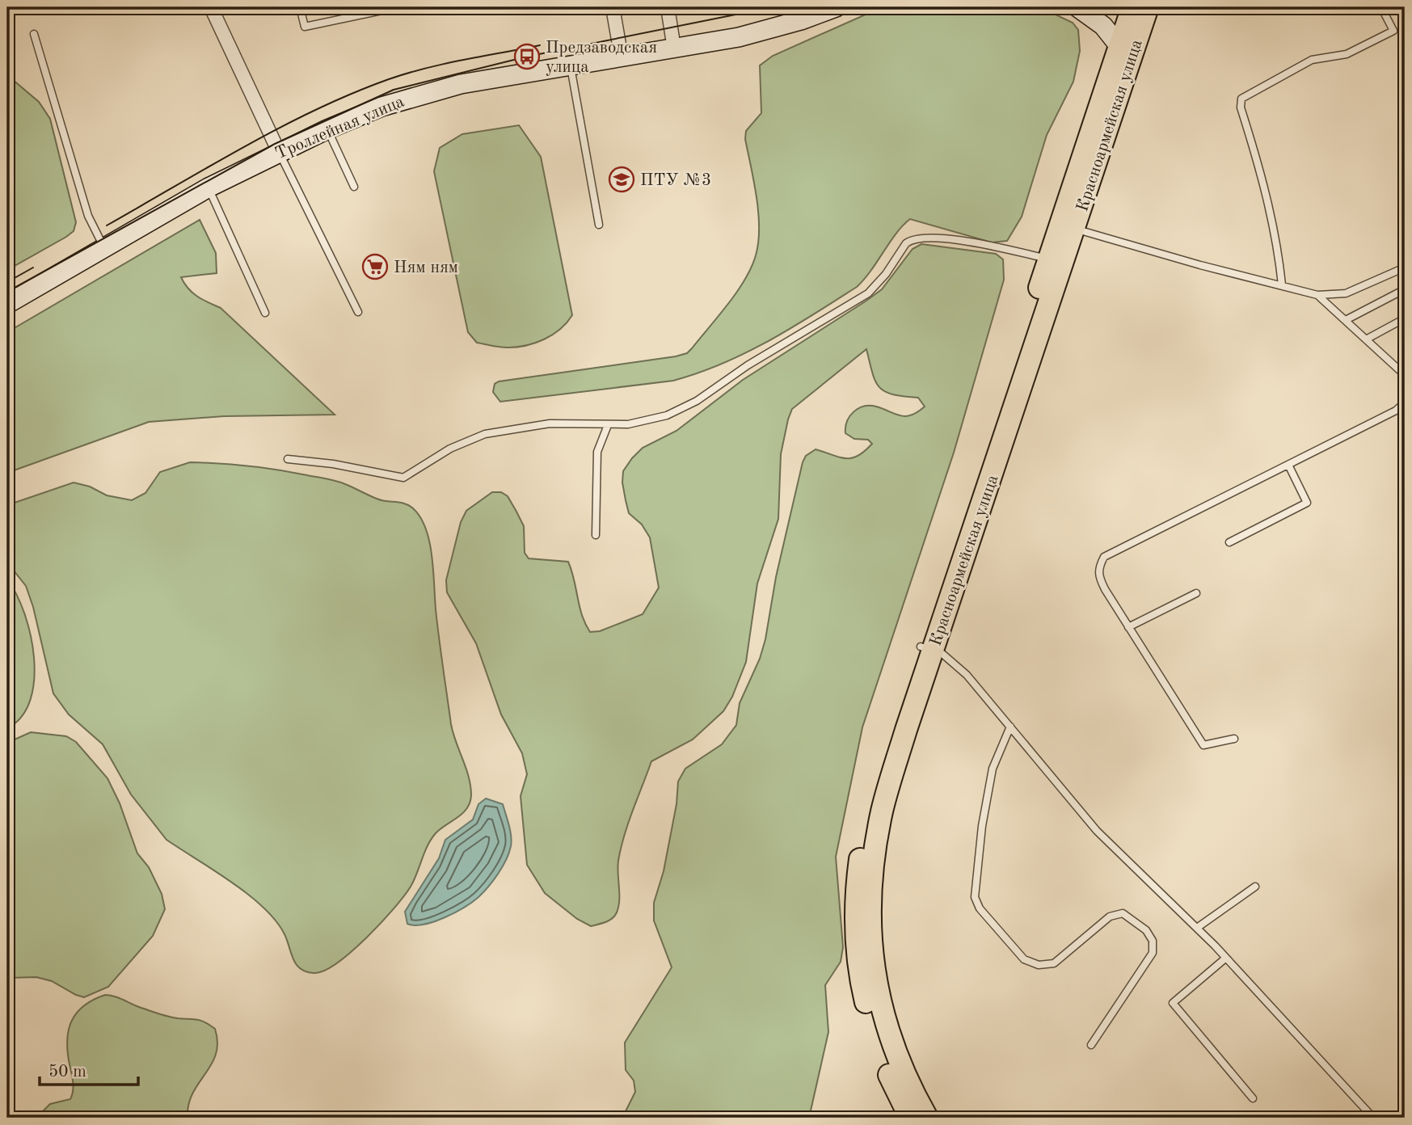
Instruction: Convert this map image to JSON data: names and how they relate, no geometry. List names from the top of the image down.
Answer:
{
  "streets": {
    "main road": ["Красноармейская улица"],
    "street": ["Троллейная улица"]
  },
  "places": {
    "bus stop": ["Предзаводская улица"],
    "school or university": ["ПТУ №3"],
    "supermarket": ["Ням ням"]
  },
  "scale_bar": "50 m"
}
